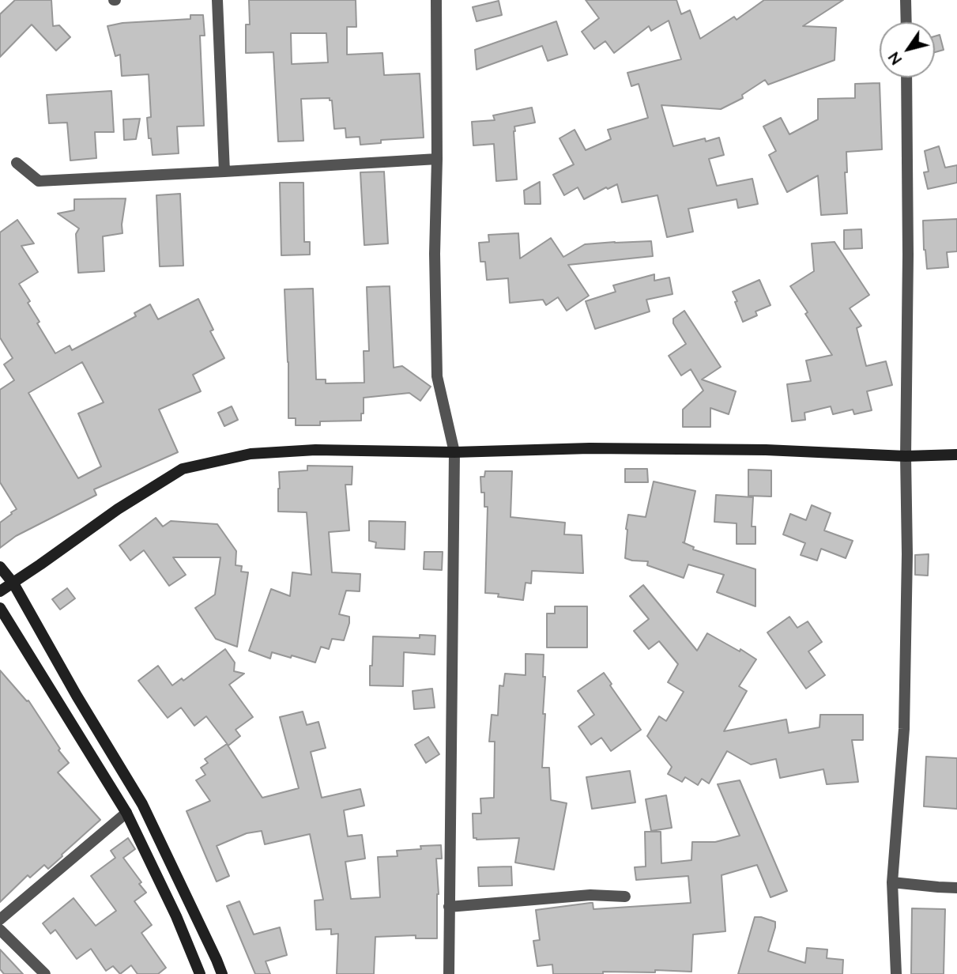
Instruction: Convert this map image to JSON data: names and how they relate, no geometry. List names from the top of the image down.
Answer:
{
  "north": "bottom left"
}
